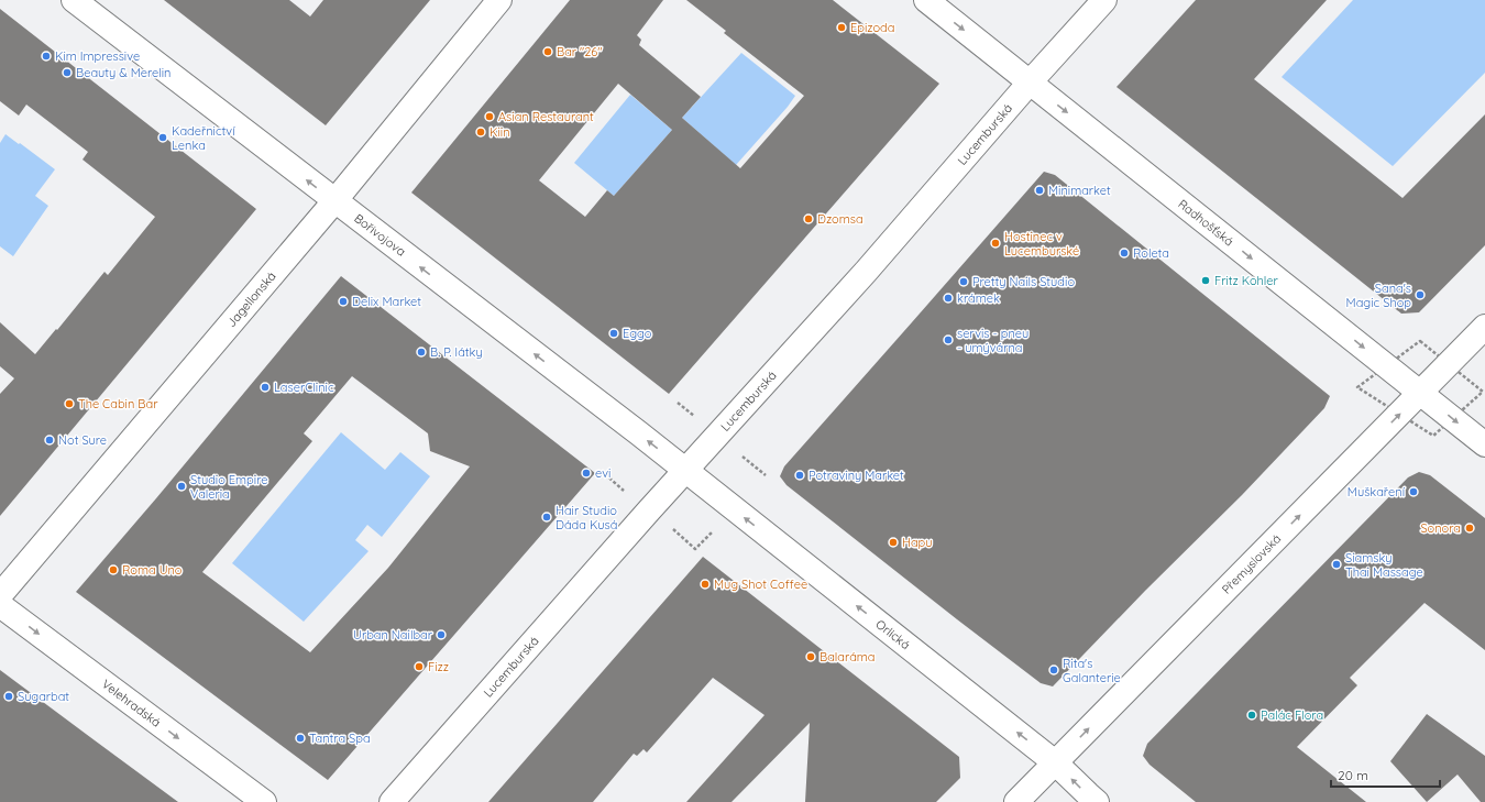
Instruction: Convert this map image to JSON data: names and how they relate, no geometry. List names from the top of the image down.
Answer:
{
  "streets": {
    "street": [
      "Lucemburská",
      "Radhošťská",
      "Bořivojova",
      "Jagellonská",
      "Přemyslovská",
      "Orlická",
      "Velehradská"
    ]
  },
  "crossings": [
    ["Lucemburská", "Radhošťská"],
    ["Lucemburská", "Bořivojova"],
    ["Lucemburská", "Orlická"],
    ["Radhošťská", "Přemyslovská"],
    ["Bořivojova", "Jagellonská"],
    ["Bořivojova", "Orlická"],
    ["Přemyslovská", "Orlická"]
  ],
  "one_way": [
    "Radhošťská",
    "Bořivojova",
    "Přemyslovská",
    "Orlická",
    "Velehradská"
  ],
  "places": [
    "Epizoda",
    "Bar \"26\"",
    "Kim Impressive",
    "Beauty & Merelin",
    "Asian Restaurant",
    "Kiin",
    "Kadeřnictví Lenka",
    "Minimarket",
    "Dzomsa",
    "Hostinec v Lucemburské",
    "Roleta",
    "Fritz Kohler",
    "Pretty Nails Studio",
    "Sana's Magic Shop",
    "krámek",
    "Delix Market",
    "Eggo",
    "servis - pneu - umývárna",
    "B. P. látky",
    "LaserClinic",
    "The Cabin Bar",
    "Not Sure",
    "evi",
    "Potraviny Market",
    "Studio Empire Valeria",
    "Muškaření",
    "Hair Studio Dáda Kusá",
    "Sonora",
    "Hapu",
    "Siamsky Thai Massage",
    "Roma Uno",
    "Mug Shot Coffee",
    "Urban Nailbar",
    "Balaráma",
    "Fizz",
    "Rita's Galanterie",
    "Sugarbat",
    "Palác Flora",
    "Tantra Spa"
  ],
  "scale_bar": "20 m"
}
